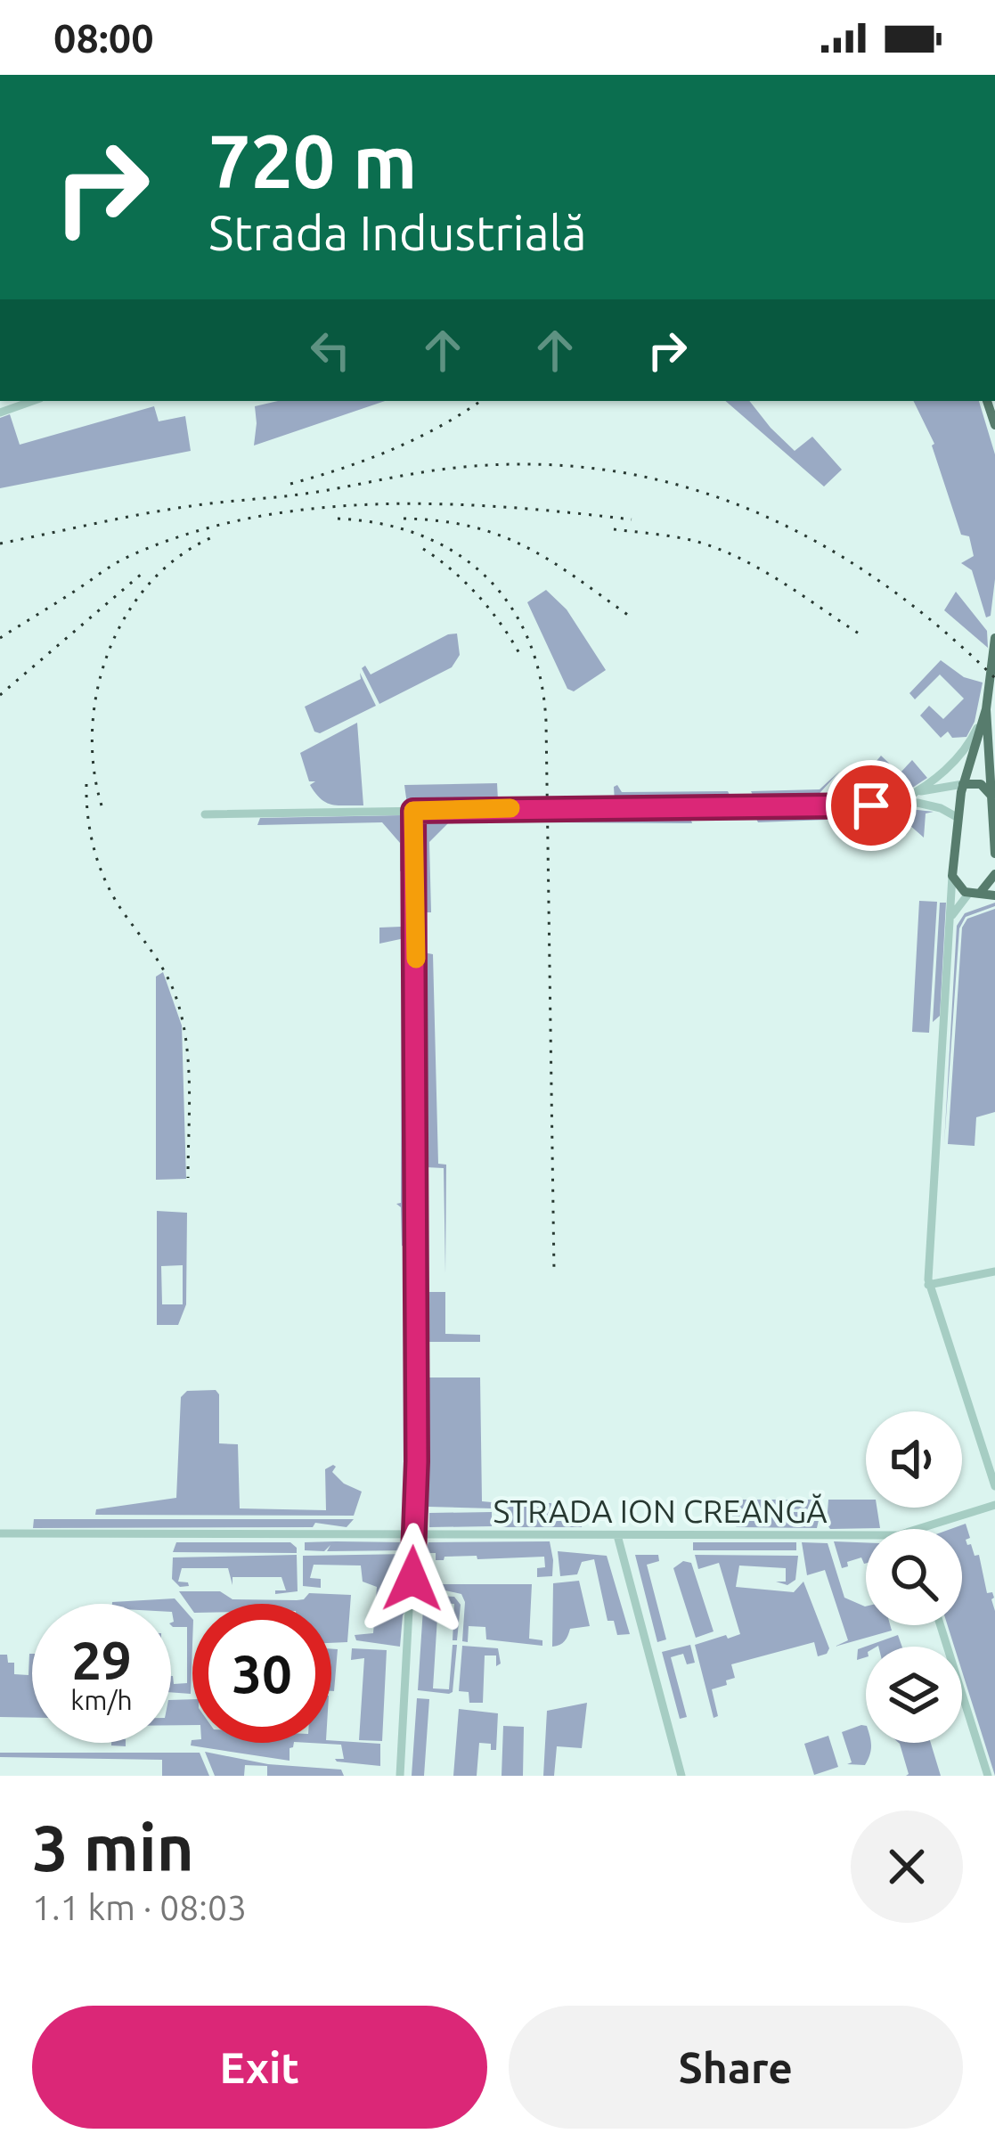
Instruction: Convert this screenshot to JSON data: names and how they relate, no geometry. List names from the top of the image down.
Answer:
{
  "streets": {
    "street": ["STRADA ION CREANGĂ"]
  },
  "page": {
    "status": "08:00",
    "turn": ["720 m", "Strada Industrială"],
    "speed": "29 km/h",
    "limit": "30",
    "heading": ["3 min", "1.1 km · 08:03"],
    "buttons": ["Exit", "Share"]
  }
}
